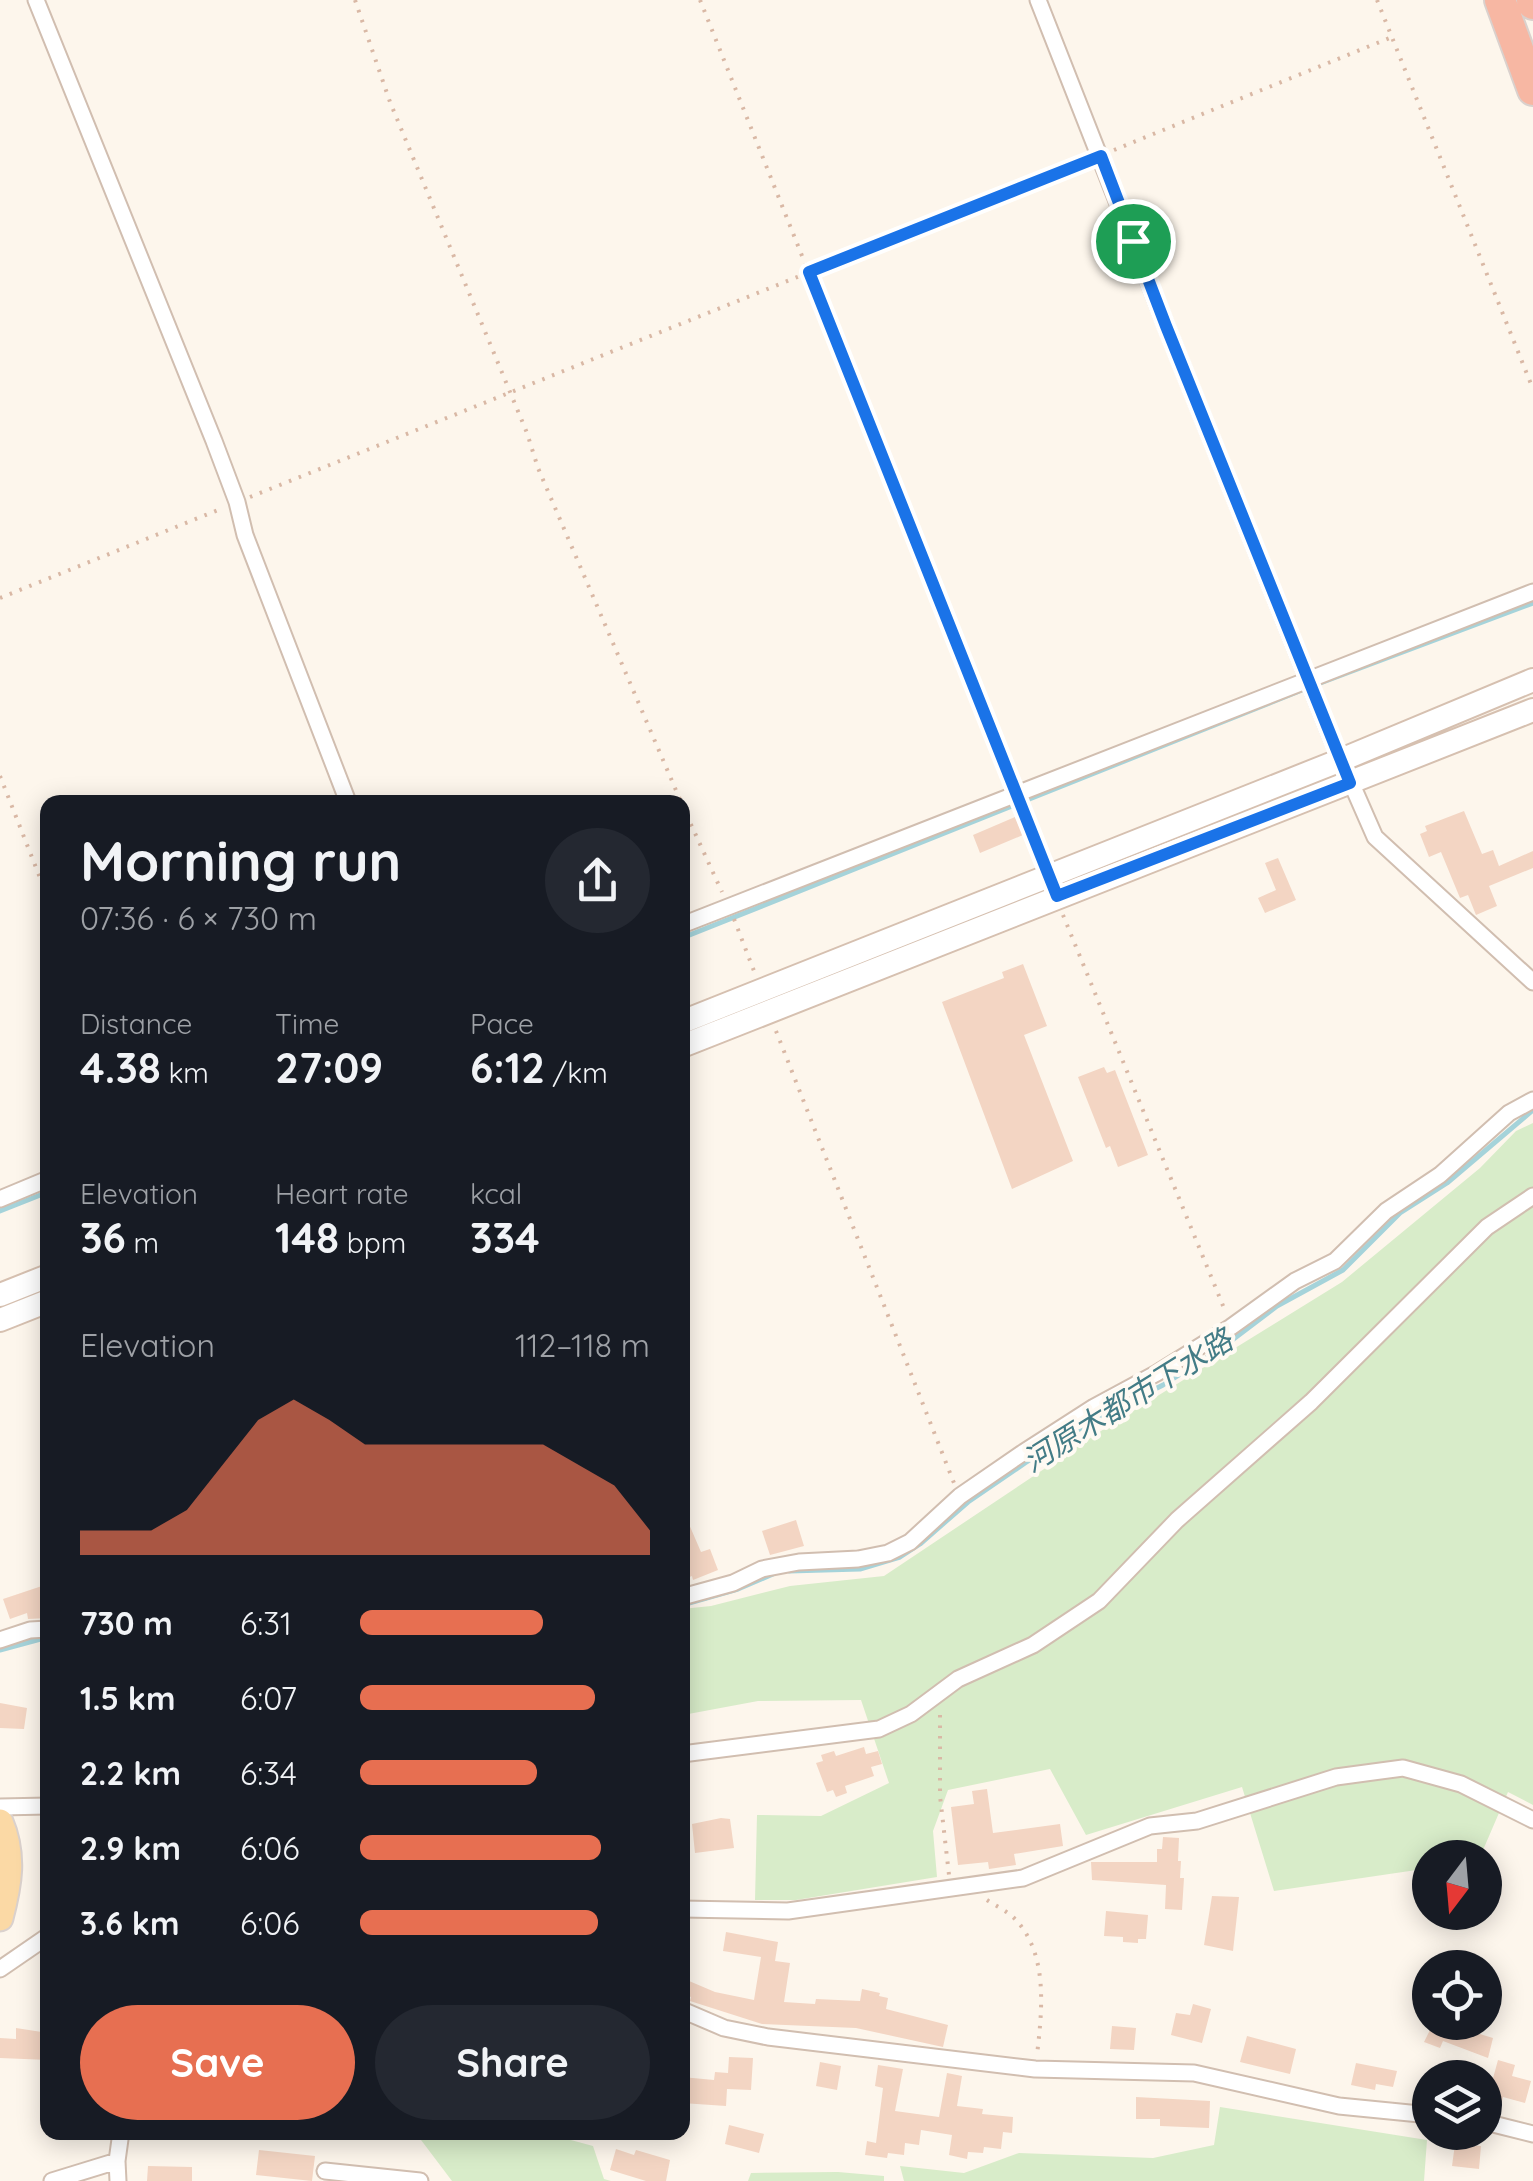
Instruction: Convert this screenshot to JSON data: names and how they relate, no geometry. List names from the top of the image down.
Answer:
{
  "water": ["河原木都市下水路"],
  "north": "bottom",
  "page": {
    "heading": ["Morning run", "07:36 · 6 × 730 m"],
    "stats": [
      ["Distance", "4.38 km"],
      ["Time", "27:09"],
      ["Pace", "6:12 /km"],
      ["Elevation", "36 m"],
      ["Heart rate", "148 bpm"],
      ["kcal", "334"]
    ],
    "chart": ["Elevation", "112–118 m"],
    "list": [
      {
        "name": "730 m",
        "note": "6:31"
      },
      {
        "name": "1.5 km",
        "note": "6:07"
      },
      {
        "name": "2.2 km",
        "note": "6:34"
      },
      {
        "name": "2.9 km",
        "note": "6:06"
      },
      {
        "name": "3.6 km",
        "note": "6:06"
      }
    ],
    "buttons": ["Save", "Share"]
  }
}
